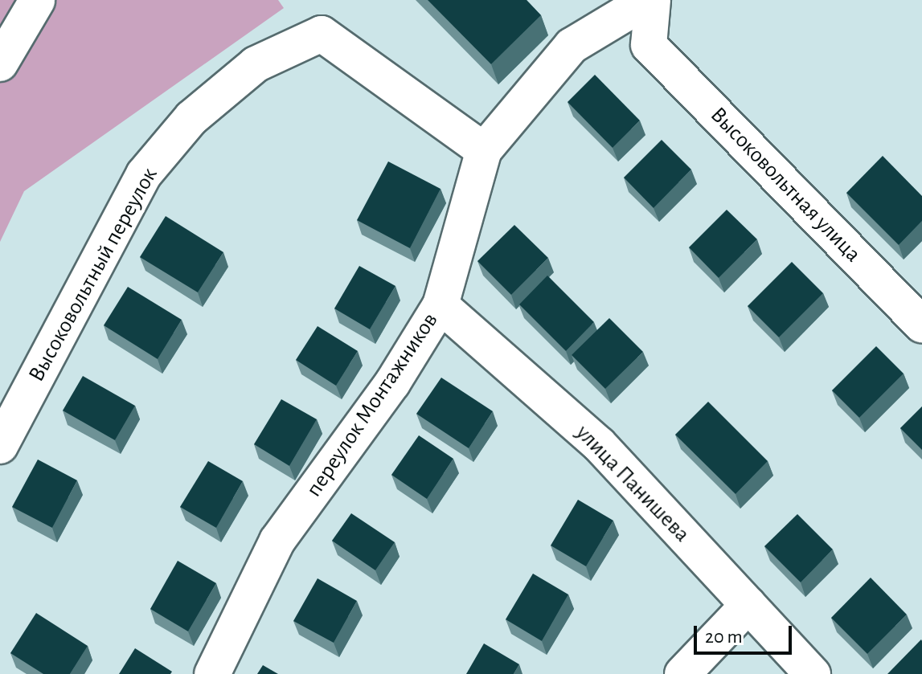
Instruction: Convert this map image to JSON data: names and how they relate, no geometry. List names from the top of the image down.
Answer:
{
  "streets": {
    "street": [
      "Высоковольтная улица",
      "Высоковольтный переулок",
      "переулок Монтажников",
      "улица Панишева"
    ]
  },
  "crossings": [
    ["Высоковольтный переулок", "переулок Монтажников"],
    ["переулок Монтажников", "улица Панишева"]
  ],
  "scale_bar": "20 m"
}
